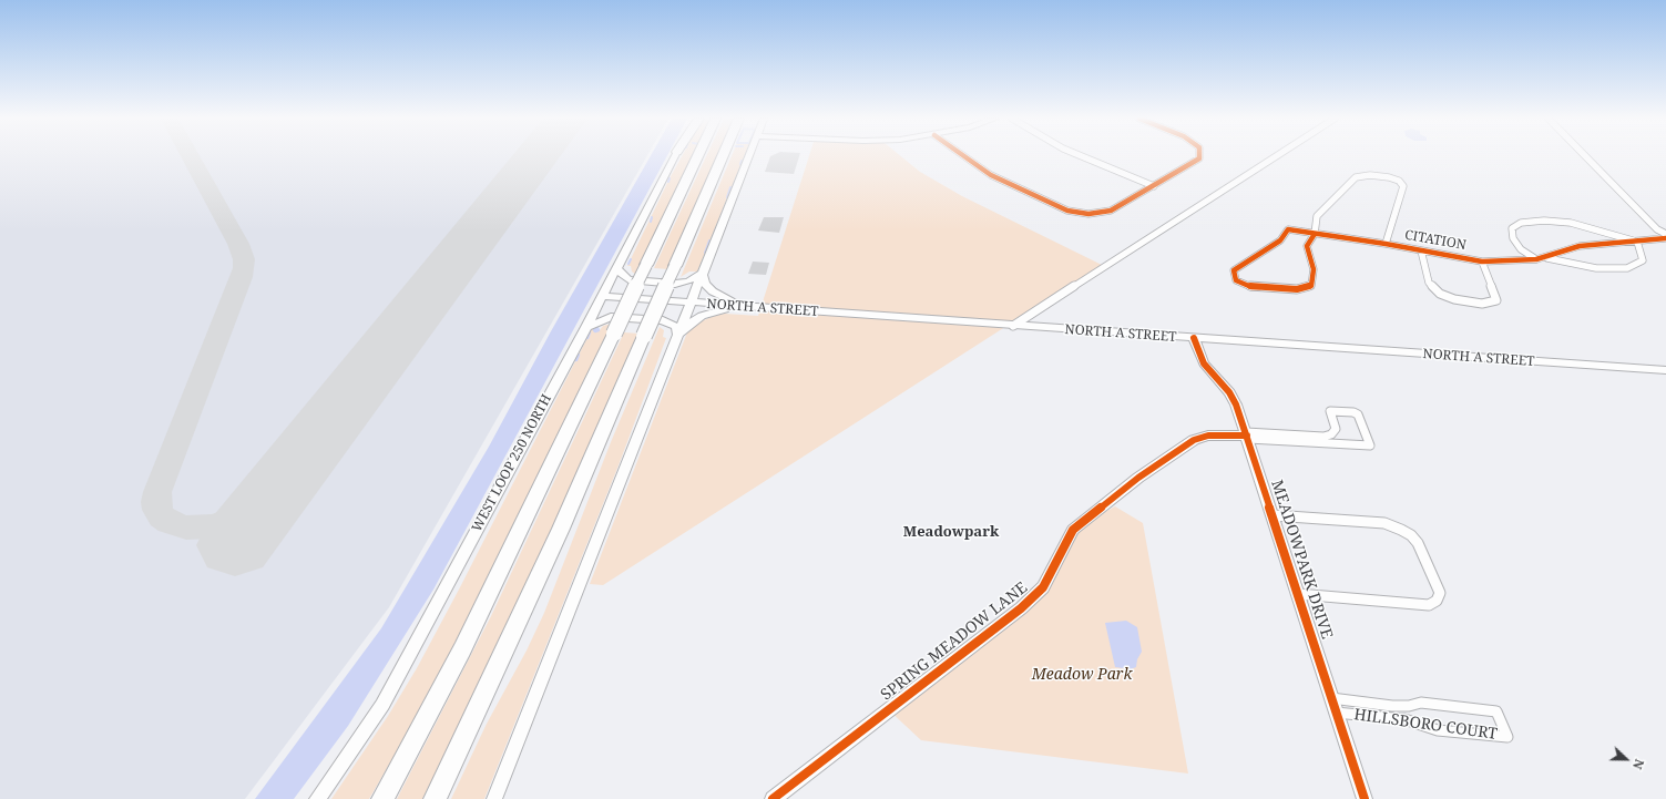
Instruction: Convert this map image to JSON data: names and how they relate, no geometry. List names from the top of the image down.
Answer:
{
  "streets": {
    "main road": [
      "NORTH A STREET",
      "WEST LOOP 250 NORTH",
      "MEADOWPARK DRIVE",
      "SPRING MEADOW LANE"
    ],
    "street": ["CITATION", "HILLSBORO COURT"]
  },
  "crossings": [
    ["NORTH A STREET", "WEST LOOP 250 NORTH"],
    ["NORTH A STREET", "MEADOWPARK DRIVE"],
    ["MEADOWPARK DRIVE", "SPRING MEADOW LANE"],
    ["MEADOWPARK DRIVE", "HILLSBORO COURT"]
  ],
  "districts": ["Meadowpark"],
  "parks": ["Meadow Park"],
  "north": "right"
}
